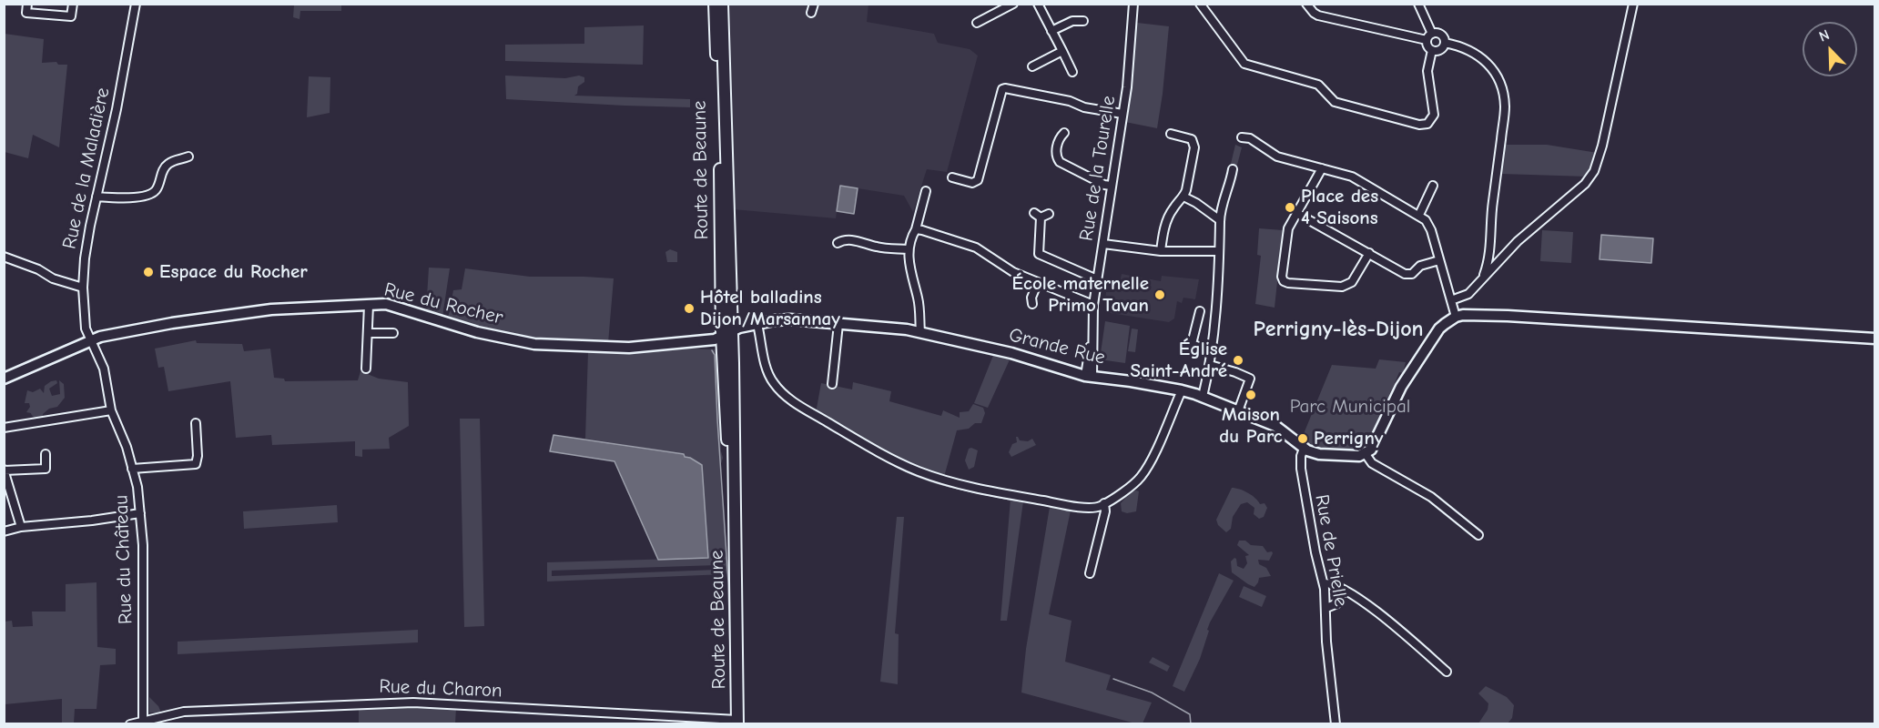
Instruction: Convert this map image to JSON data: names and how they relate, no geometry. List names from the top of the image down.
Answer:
{
  "streets": {
    "main road": ["Route de Beaune", "Rue du Rocher", "Grande Rue"],
    "street": [
      "Rue de la Maladière",
      "Rue de la Tourelle",
      "Rue de Prielle",
      "Rue du Château",
      "Rue du Charon"
    ]
  },
  "crossings": [
    ["Rue de la Maladière", "Rue du Rocher"],
    ["Rue de la Maladière", "Rue du Château"],
    ["Rue de la Tourelle", "Grande Rue"],
    ["Route de Beaune", "Rue du Rocher"],
    ["Route de Beaune", "Rue du Charon"],
    ["Rue du Rocher", "Grande Rue"],
    ["Rue du Rocher", "Rue du Château"],
    ["Grande Rue", "Rue de Prielle"],
    ["Rue du Château", "Rue du Charon"]
  ],
  "districts": ["Perrigny-lès-Dijon"],
  "parks": ["Parc Municipal"],
  "places": [
    "Place des 4 Saisons",
    "Espace du Rocher",
    "École maternelle Primo Tavan",
    "Hôtel balladins Dijon/Marsannay",
    "Église Saint-André",
    "Maison du Parc",
    "Perrigny"
  ],
  "north": "top left"
}
